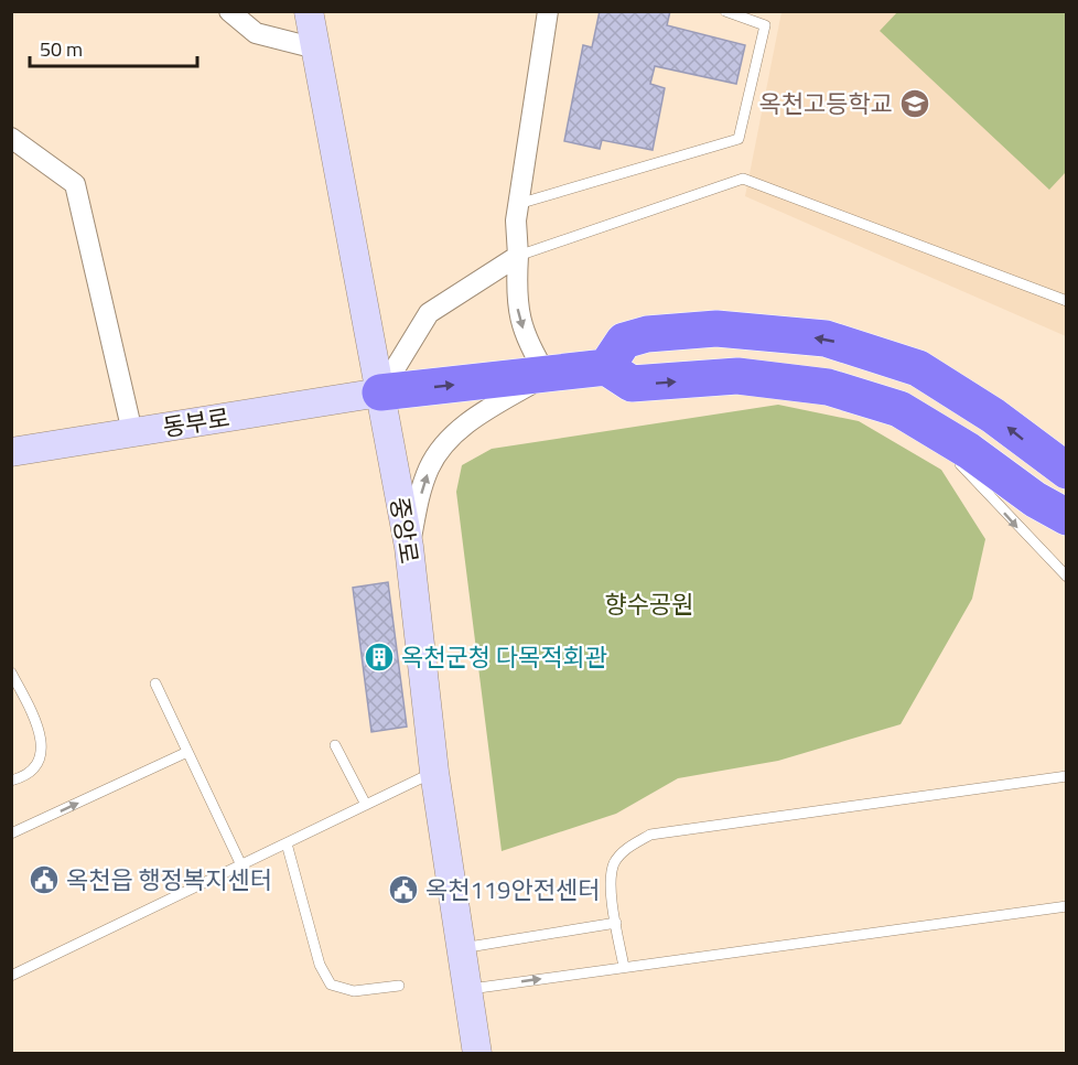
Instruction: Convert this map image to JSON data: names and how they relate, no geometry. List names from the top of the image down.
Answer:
{
  "streets": {
    "main road": ["동부로", "중앙로"]
  },
  "crossings": [
    ["동부로", "중앙로"]
  ],
  "parks": ["향수공원"],
  "places": {
    "school or university": ["옥천고등학교"],
    "building": ["옥천군청 다목적회관"],
    "public building": ["옥천읍 행정복지센터", "옥천119안전센터"]
  },
  "scale_bar": "50 m"
}
